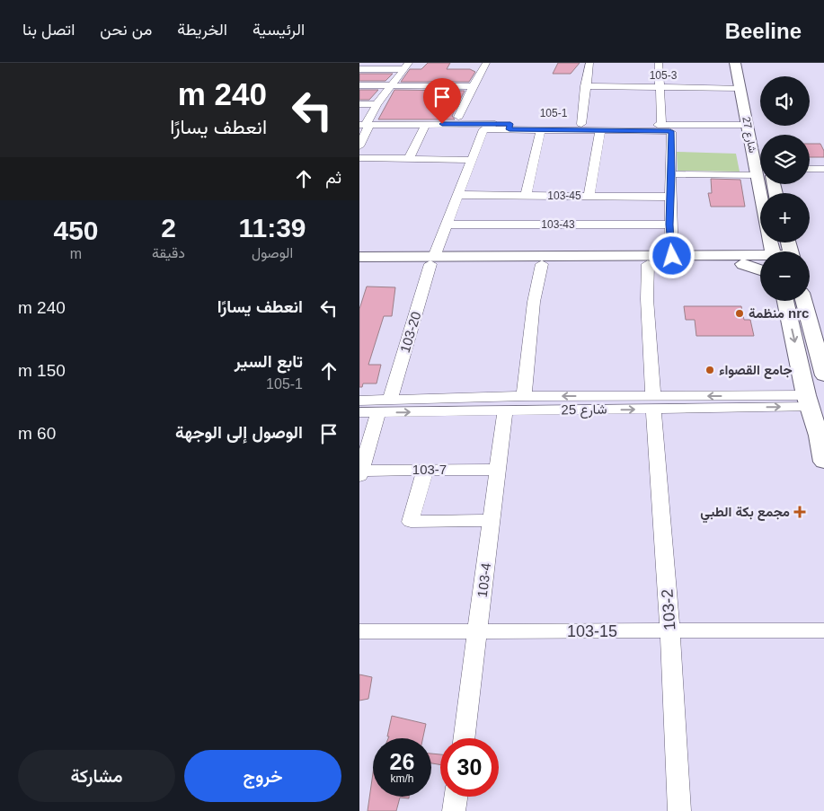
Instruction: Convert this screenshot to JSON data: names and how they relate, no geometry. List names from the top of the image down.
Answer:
{
  "streets": {
    "main road": ["شارع 27"],
    "street": [
      "105-3",
      "105-1",
      "103-45",
      "103-43",
      "103-20",
      "شارع 25",
      "103-7",
      "103-4",
      "103-2",
      "103-15"
    ]
  },
  "crossings": [
    ["105-3", "شارع 27"],
    ["105-1", "شارع 27"],
    ["105-1", "103-20"],
    ["103-45", "103-20"],
    ["103-43", "103-20"],
    ["103-20", "شارع 25"],
    ["شارع 25", "103-4"],
    ["شارع 25", "103-2"],
    ["103-7", "103-4"],
    ["103-4", "103-15"],
    ["103-2", "103-15"]
  ],
  "places": {
    "other": ["منظمة nrc", "جامع القصواء"],
    "health": ["مجمع بكة الطبي"]
  },
  "page": {
    "header": "Beeline",
    "nav": [
      "الرئيسية",
      "الخريطة",
      "من نحن",
      "اتصل بنا"
    ],
    "turn": ["240 m", "انعطف يسارًا"],
    "map_buttons": ["+", "−"],
    "then": "ثم",
    "eta": [
      "11:39",
      "الوصول",
      "2",
      "دقيقة",
      "450",
      "m"
    ],
    "list": [
      {
        "name": "انعطف يسارًا",
        "value": "240 m"
      },
      {
        "name": "تابع السير",
        "note": "105-1",
        "value": "150 m"
      },
      {
        "name": "الوصول إلى الوجهة",
        "value": "60 m"
      }
    ],
    "speed": "26 km/h",
    "limit": "30",
    "buttons": ["خروج", "مشاركة"]
  }
}
